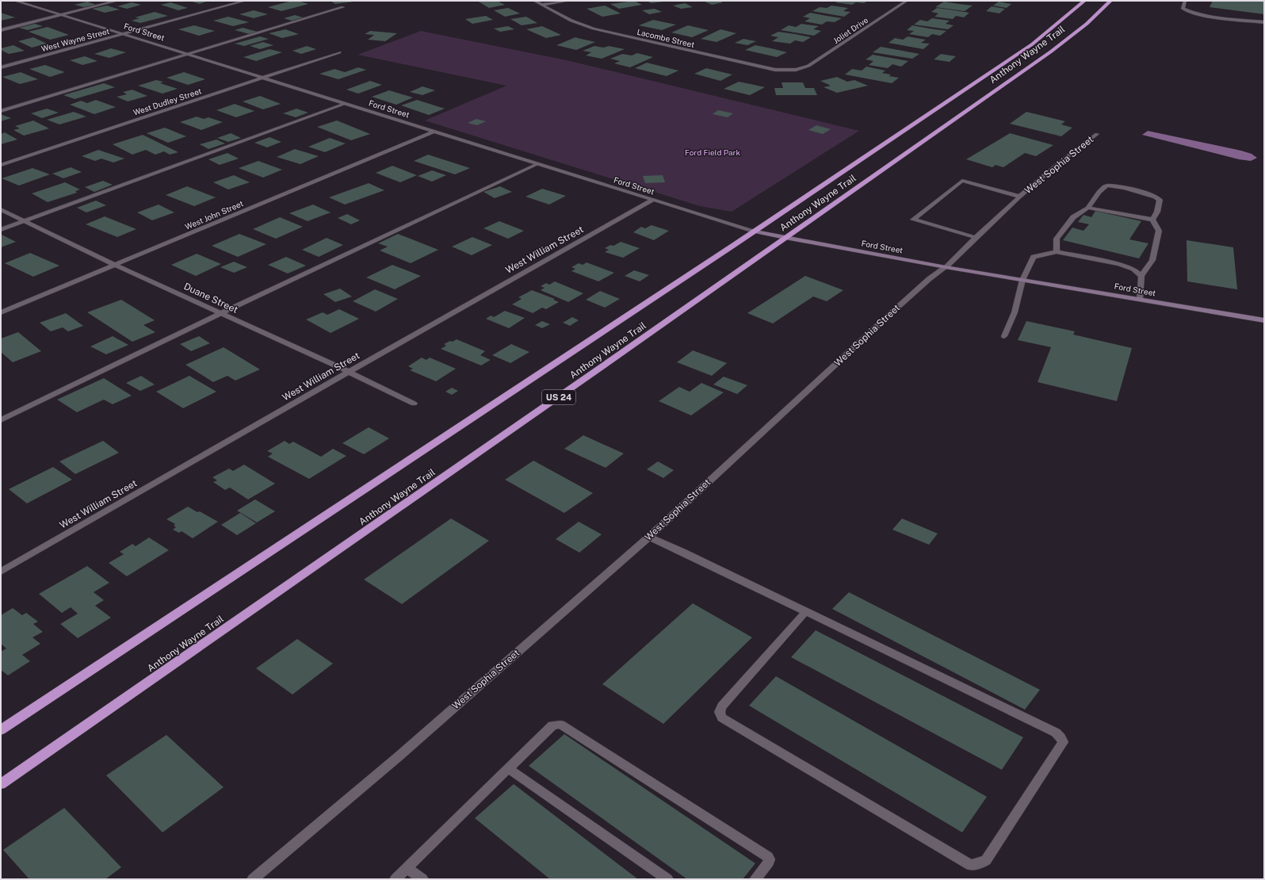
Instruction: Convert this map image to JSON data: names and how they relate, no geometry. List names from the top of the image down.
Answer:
{
  "streets": {
    "highway": ["Anthony Wayne Trail", "US 24"],
    "main road": ["Ford Street"],
    "street": [
      "Joliet Drive",
      "Lacombe Street",
      "West Wayne Street",
      "West Dudley Street",
      "West Sophia Street",
      "West John Street",
      "West William Street",
      "Duane Street"
    ]
  },
  "crossings": [
    ["Joliet Drive", "Lacombe Street"],
    ["Ford Street", "West Wayne Street"],
    ["Ford Street", "Anthony Wayne Trail"],
    ["Ford Street", "West Dudley Street"],
    ["Ford Street", "West Sophia Street"],
    ["Ford Street", "West John Street"],
    ["Ford Street", "West William Street"],
    ["West John Street", "Duane Street"],
    ["West William Street", "Duane Street"]
  ],
  "parks": ["Ford Field Park"]
}
